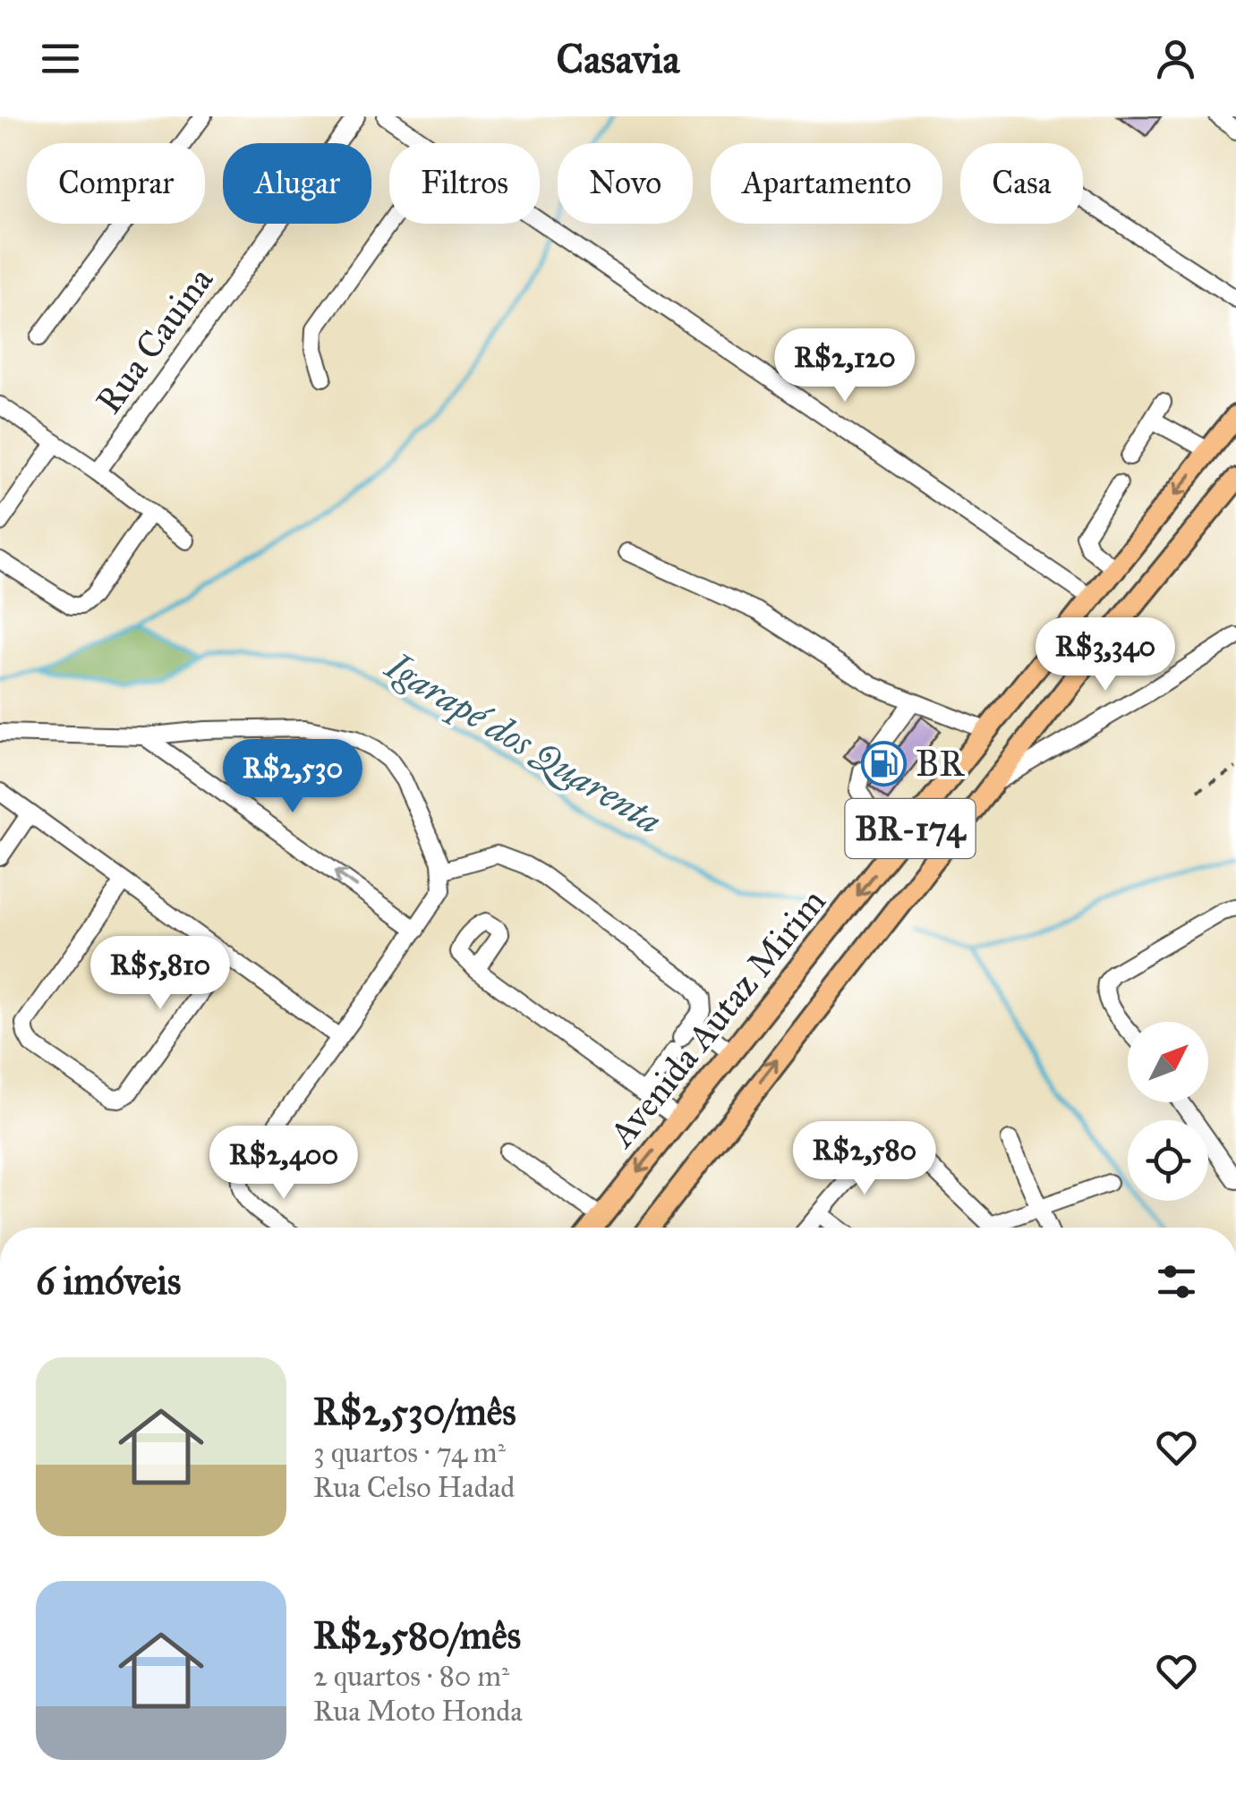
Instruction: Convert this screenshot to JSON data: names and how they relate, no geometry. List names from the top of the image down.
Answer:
{
  "streets": {
    "main road": ["BR-174", "Avenida Autaz Mirim"],
    "street": ["Rua Cauina"]
  },
  "water": ["Igarapé dos Quarenta"],
  "places": {
    "fuel station": ["BR"]
  },
  "north": "top right",
  "page": {
    "header": "Casavia",
    "chip": [
      "Comprar",
      "Alugar",
      "Filtros",
      "Novo",
      "Apartamento",
      "Casa"
    ],
    "price": [
      "R$2,120",
      "R$3,340",
      "R$2,530",
      "R$5,810",
      "R$2,580",
      "R$2,400"
    ],
    "heading": "6 imóveis",
    "list": [
      {
        "name": "R$2,530/mês",
        "note": "3 quartos · 74 m² · Rua Celso Hadad"
      },
      {
        "name": "R$2,580/mês",
        "note": "2 quartos · 80 m² · Rua Moto Honda"
      }
    ]
  }
}
